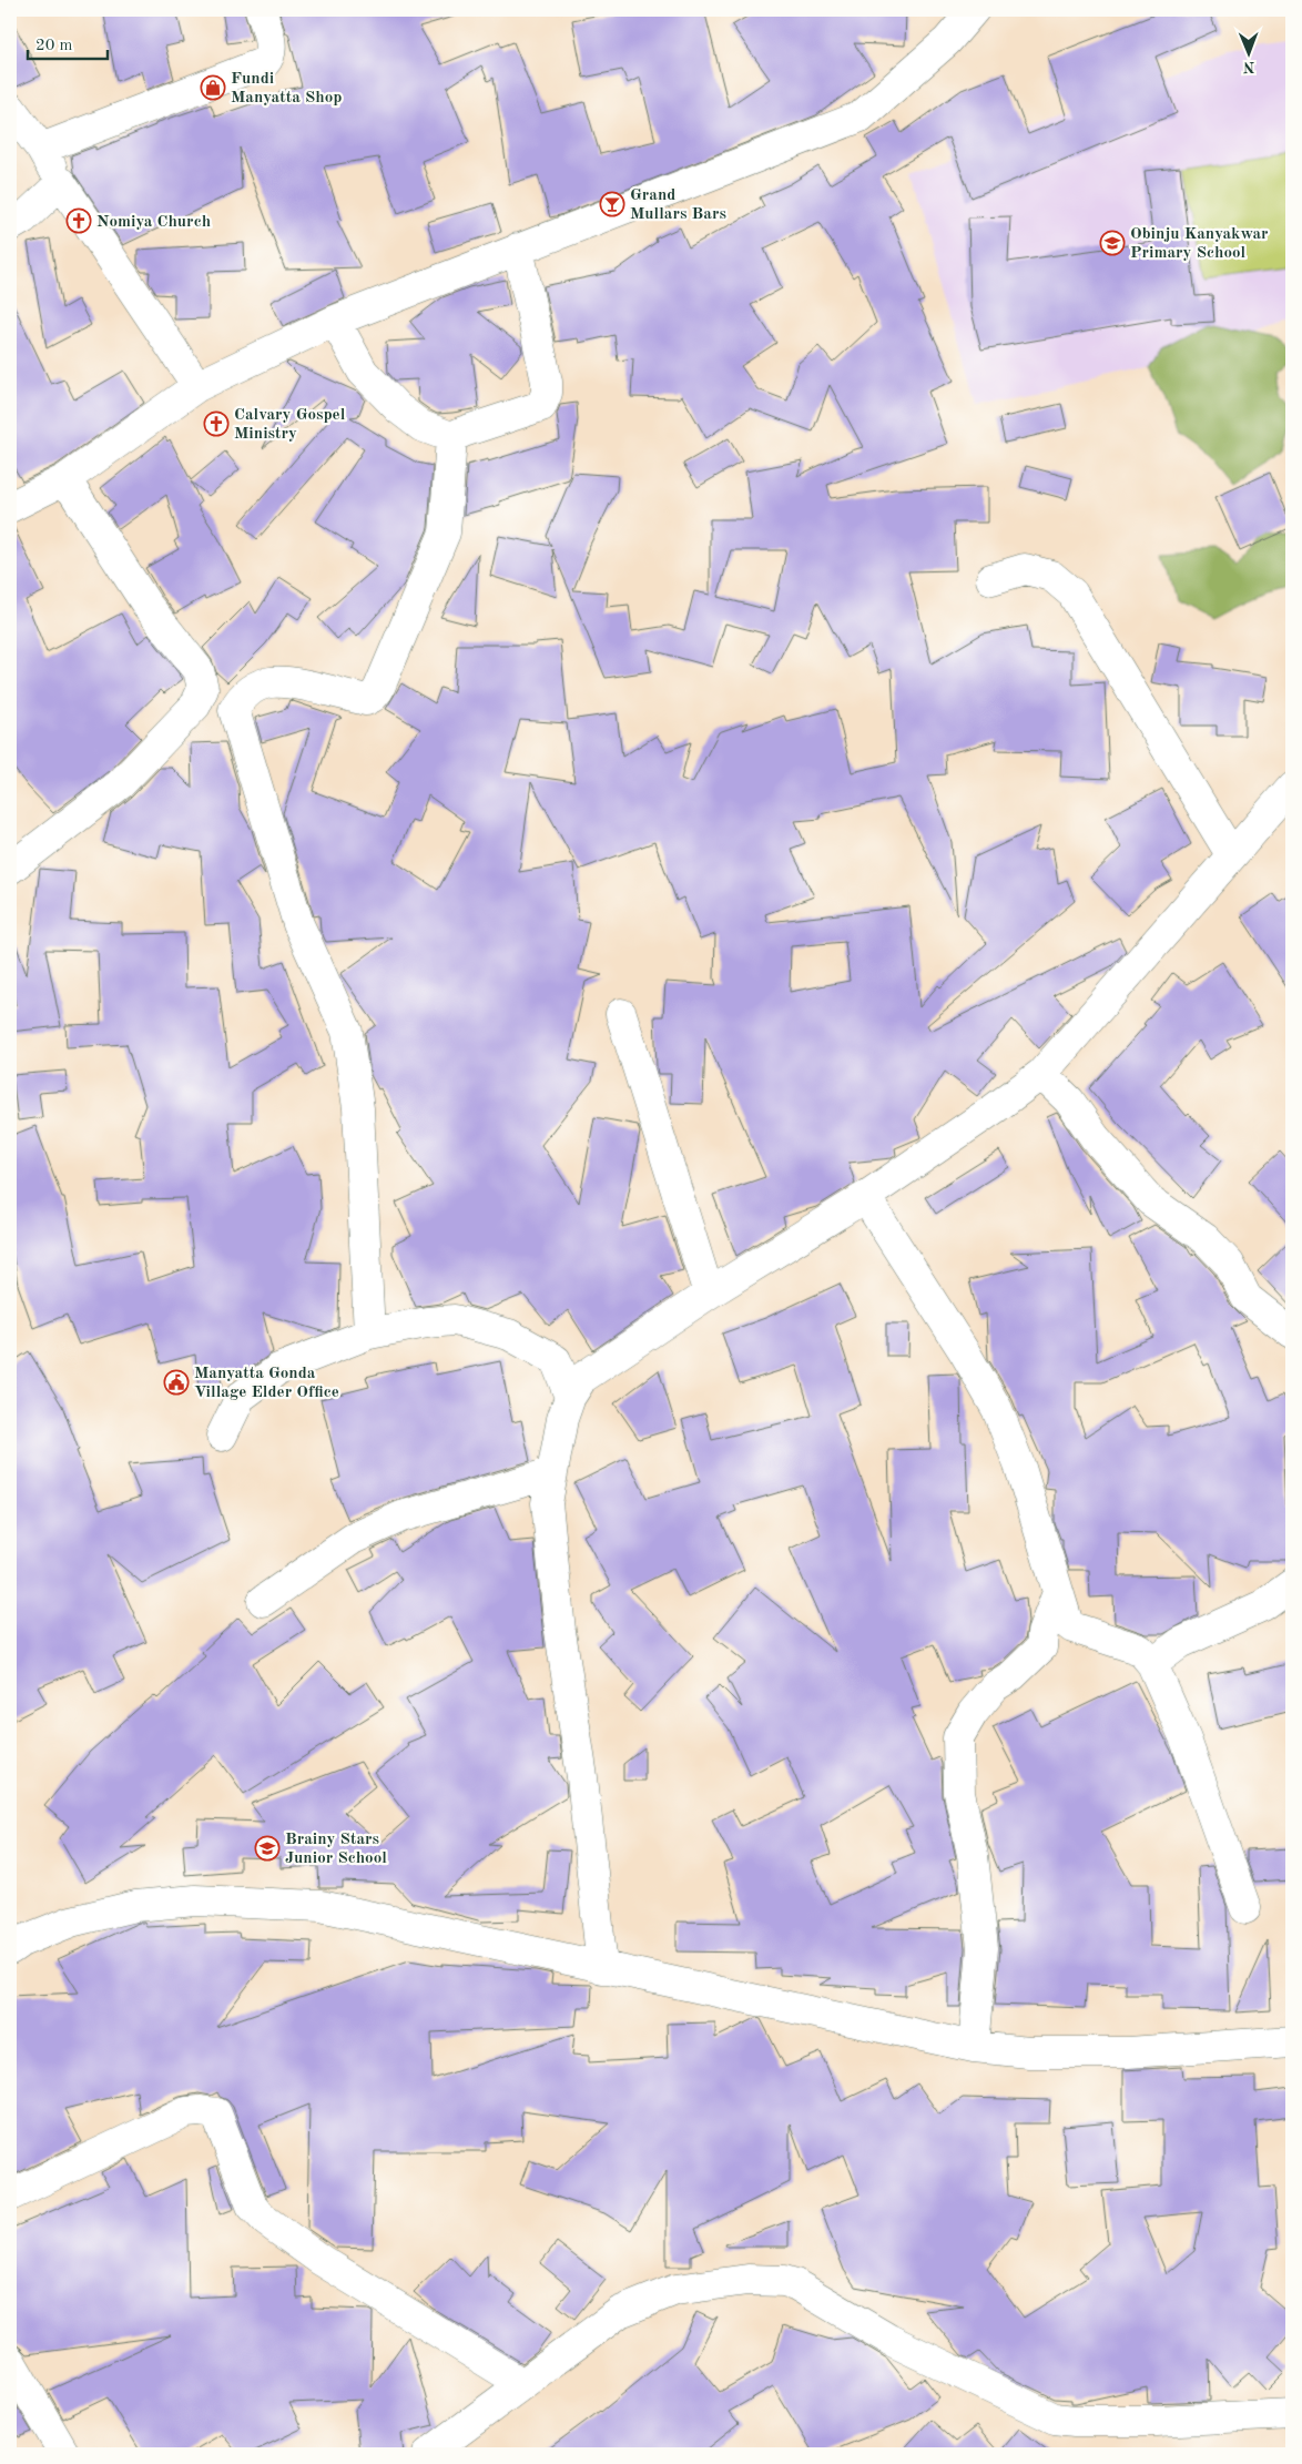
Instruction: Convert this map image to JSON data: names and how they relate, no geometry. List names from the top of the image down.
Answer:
{
  "places": {
    "shop": ["Fundi Manyatta Shop"],
    "bar": ["Grand Mullars Bars"],
    "church": ["Nomiya Church", "Calvary Gospel Ministry"],
    "school or university": ["Obinju Kanyakwar Primary School", "Brainy Stars Junior School"],
    "public building": ["Manyatta Gonda Village Elder Office"]
  },
  "scale_bar": "20 m",
  "north": "bottom"
}
